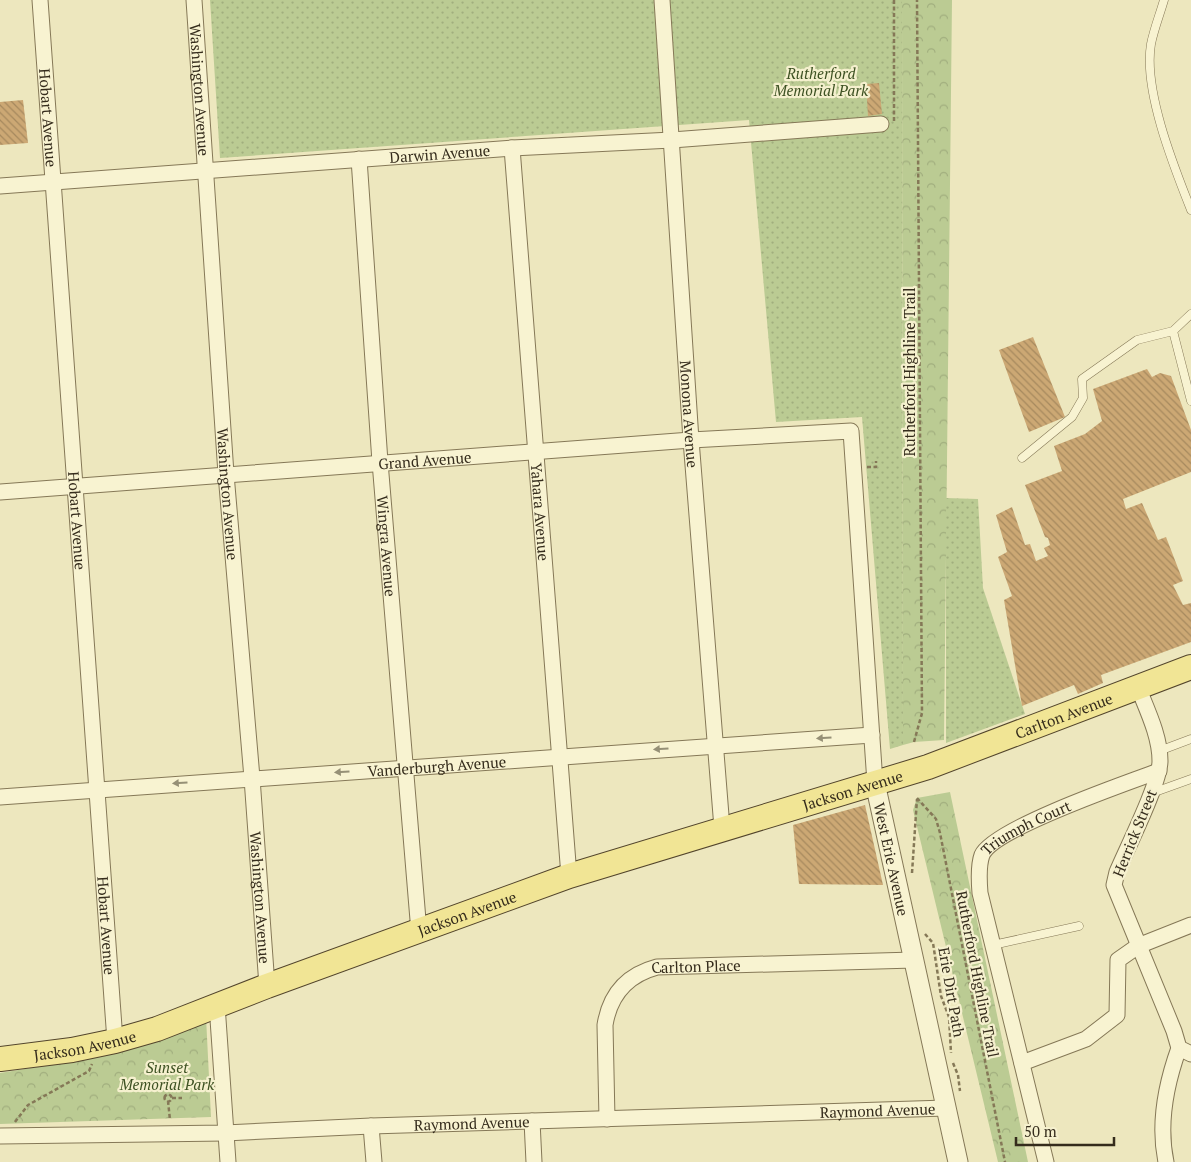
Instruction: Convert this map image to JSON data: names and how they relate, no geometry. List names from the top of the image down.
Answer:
{
  "streets": {
    "main road": ["Carlton Avenue", "Jackson Avenue"],
    "street": [
      "Washington Avenue",
      "Hobart Avenue",
      "Darwin Avenue",
      "Monona Avenue",
      "Grand Avenue",
      "Yahara Avenue",
      "Wingra Avenue",
      "Vanderburgh Avenue",
      "Triumph Court",
      "Herrick Street",
      "West Erie Avenue",
      "Carlton Place",
      "Raymond Avenue"
    ],
    "path": ["Rutherford Highline Trail", "Erie Dirt Path"]
  },
  "crossings": [
    ["Washington Avenue", "Darwin Avenue"],
    ["Washington Avenue", "Grand Avenue"],
    ["Washington Avenue", "Vanderburgh Avenue"],
    ["Washington Avenue", "Jackson Avenue"],
    ["Hobart Avenue", "Darwin Avenue"],
    ["Hobart Avenue", "Grand Avenue"],
    ["Hobart Avenue", "Vanderburgh Avenue"],
    ["Hobart Avenue", "Jackson Avenue"],
    ["Darwin Avenue", "Monona Avenue"],
    ["Darwin Avenue", "Yahara Avenue"],
    ["Darwin Avenue", "Wingra Avenue"],
    ["Monona Avenue", "Grand Avenue"],
    ["Monona Avenue", "Vanderburgh Avenue"],
    ["Monona Avenue", "Jackson Avenue"],
    ["Grand Avenue", "Yahara Avenue"],
    ["Grand Avenue", "Wingra Avenue"],
    ["Grand Avenue", "West Erie Avenue"],
    ["Yahara Avenue", "Vanderburgh Avenue"],
    ["Yahara Avenue", "Jackson Avenue"],
    ["Wingra Avenue", "Vanderburgh Avenue"],
    ["Wingra Avenue", "Jackson Avenue"],
    ["Carlton Avenue", "Jackson Avenue"],
    ["Carlton Avenue", "Herrick Street"],
    ["Vanderburgh Avenue", "West Erie Avenue"],
    ["Jackson Avenue", "West Erie Avenue"],
    ["Triumph Court", "Herrick Street"],
    ["West Erie Avenue", "Carlton Place"],
    ["West Erie Avenue", "Erie Dirt Path"],
    ["West Erie Avenue", "Raymond Avenue"],
    ["Carlton Place", "Raymond Avenue"],
    ["Erie Dirt Path", "Raymond Avenue"]
  ],
  "one_way": ["Vanderburgh Avenue"],
  "parks": ["Rutherford Memorial Park", "Sunset Memorial Park"],
  "scale_bar": "50 m"
}
